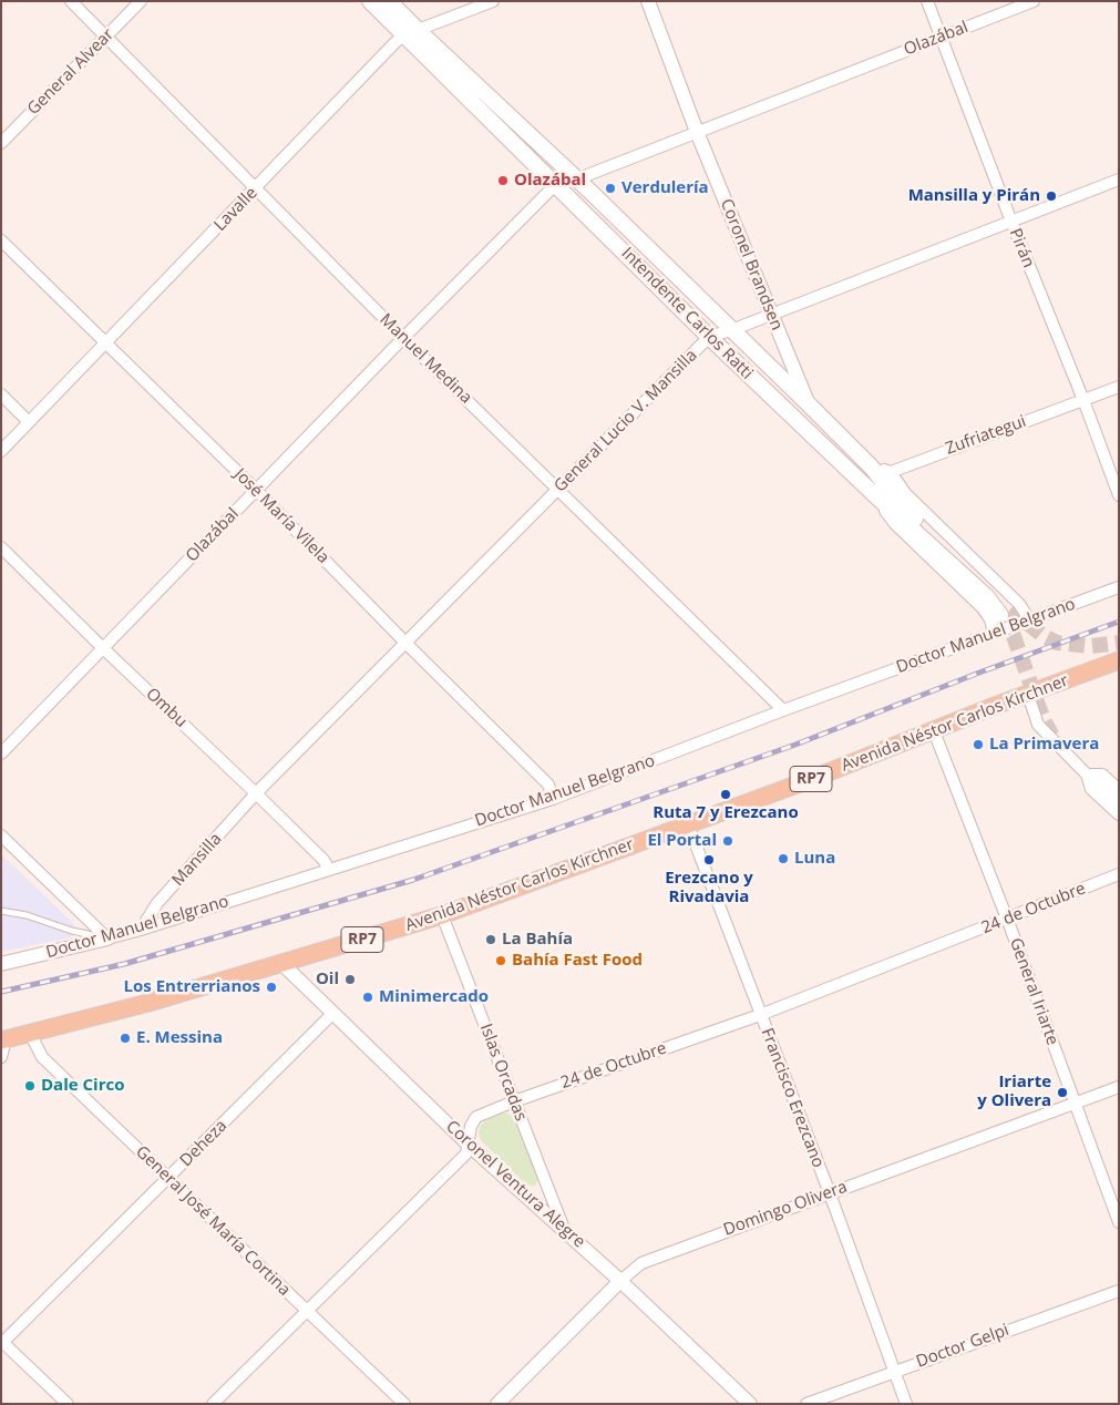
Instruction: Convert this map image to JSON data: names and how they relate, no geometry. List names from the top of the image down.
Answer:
{
  "streets": {
    "main road": ["Intendente Carlos Ratti", "Avenida Néstor Carlos Kirchner", "RP7"],
    "street": [
      "Olazábal",
      "General Alvear",
      "Lavalle",
      "Pirán",
      "Coronel Brandsen",
      "Manuel Medina",
      "General Lucio V. Mansilla",
      "Zufriategui",
      "José María Vilela",
      "Doctor Manuel Belgrano",
      "Ombu",
      "Mansilla",
      "24 de Octubre",
      "General Iriarte",
      "Islas Orcadas",
      "Francisco Erezcano",
      "Deheza",
      "Coronel Ventura Alegre",
      "Domingo Olivera",
      "General José María Cortina",
      "Doctor Gelpi"
    ]
  },
  "crossings": [
    ["Olazábal", "Pirán"],
    ["Olazábal", "Coronel Brandsen"],
    ["Olazábal", "Intendente Carlos Ratti"],
    ["Olazábal", "Manuel Medina"],
    ["Olazábal", "José María Vilela"],
    ["Olazábal", "Ombu"],
    ["General Alvear", "Manuel Medina"],
    ["Lavalle", "Intendente Carlos Ratti"],
    ["Lavalle", "Manuel Medina"],
    ["Lavalle", "José María Vilela"],
    ["Pirán", "General Lucio V. Mansilla"],
    ["Pirán", "Zufriategui"],
    ["Coronel Brandsen", "Intendente Carlos Ratti"],
    ["Coronel Brandsen", "General Lucio V. Mansilla"],
    ["Intendente Carlos Ratti", "General Lucio V. Mansilla"],
    ["Intendente Carlos Ratti", "Doctor Manuel Belgrano"],
    ["Manuel Medina", "General Lucio V. Mansilla"],
    ["Manuel Medina", "Doctor Manuel Belgrano"],
    ["General Lucio V. Mansilla", "José María Vilela"],
    ["General Lucio V. Mansilla", "Ombu"],
    ["General Lucio V. Mansilla", "Mansilla"],
    ["José María Vilela", "Doctor Manuel Belgrano"],
    ["Doctor Manuel Belgrano", "Ombu"],
    ["Doctor Manuel Belgrano", "Mansilla"],
    ["Ombu", "Mansilla"],
    ["Avenida Néstor Carlos Kirchner", "General Iriarte"],
    ["Avenida Néstor Carlos Kirchner", "Islas Orcadas"],
    ["Avenida Néstor Carlos Kirchner", "Francisco Erezcano"],
    ["Avenida Néstor Carlos Kirchner", "Coronel Ventura Alegre"],
    ["Avenida Néstor Carlos Kirchner", "General José María Cortina"],
    ["24 de Octubre", "General Iriarte"],
    ["24 de Octubre", "Islas Orcadas"],
    ["24 de Octubre", "Francisco Erezcano"],
    ["24 de Octubre", "Coronel Ventura Alegre"],
    ["24 de Octubre", "General José María Cortina"],
    ["General Iriarte", "Domingo Olivera"],
    ["Islas Orcadas", "Coronel Ventura Alegre"],
    ["Francisco Erezcano", "Domingo Olivera"],
    ["Francisco Erezcano", "Doctor Gelpi"],
    ["Deheza", "Coronel Ventura Alegre"],
    ["Deheza", "General José María Cortina"],
    ["Coronel Ventura Alegre", "Domingo Olivera"]
  ],
  "places": [
    "Olazábal",
    "Verdulería",
    "Mansilla y Pirán",
    "La Primavera",
    "Ruta 7 y Erezcano",
    "El Portal",
    "Luna",
    "Erezcano y Rivadavia",
    "La Bahía",
    "Bahía Fast Food",
    "Oil",
    "Los Entrerrianos",
    "Minimercado",
    "E. Messina",
    "Dale Circo",
    "Iriarte y Olivera"
  ]
}
